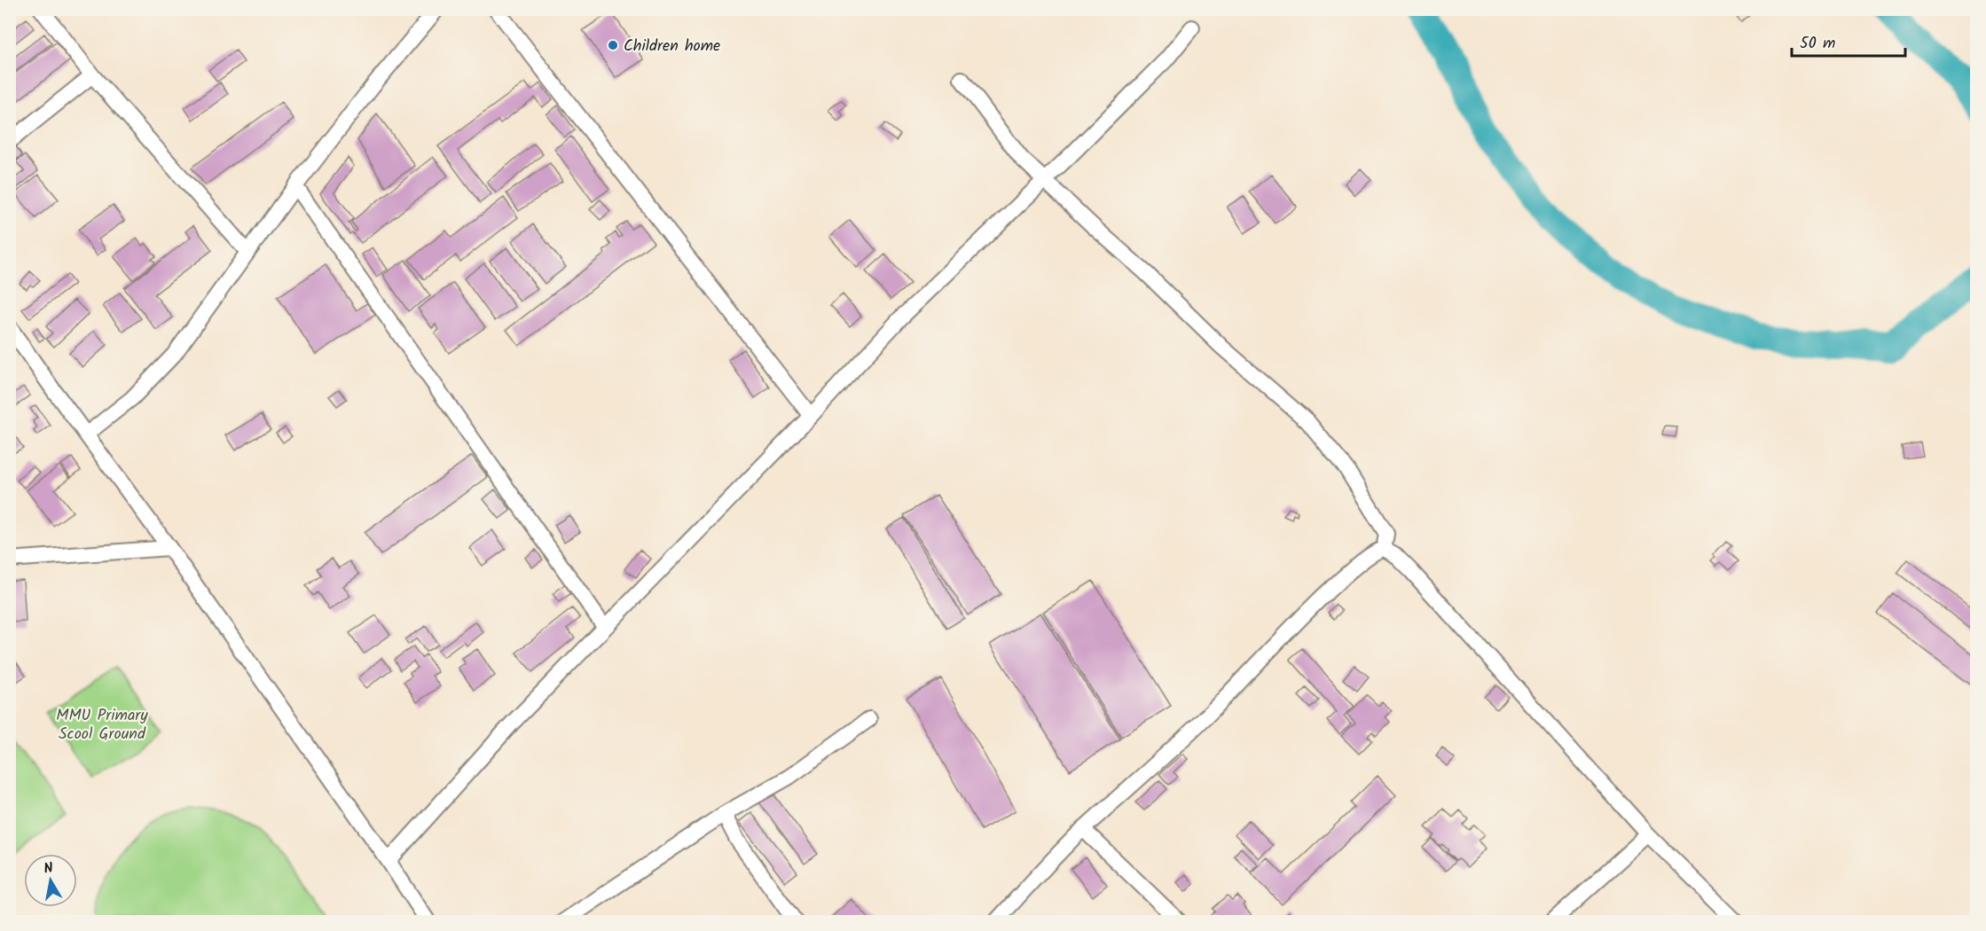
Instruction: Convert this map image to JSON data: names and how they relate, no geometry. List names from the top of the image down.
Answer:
{
  "parks": ["MMU Primary Scool Ground"],
  "places": ["Children home"],
  "scale_bar": "50 m",
  "north": "top"
}
